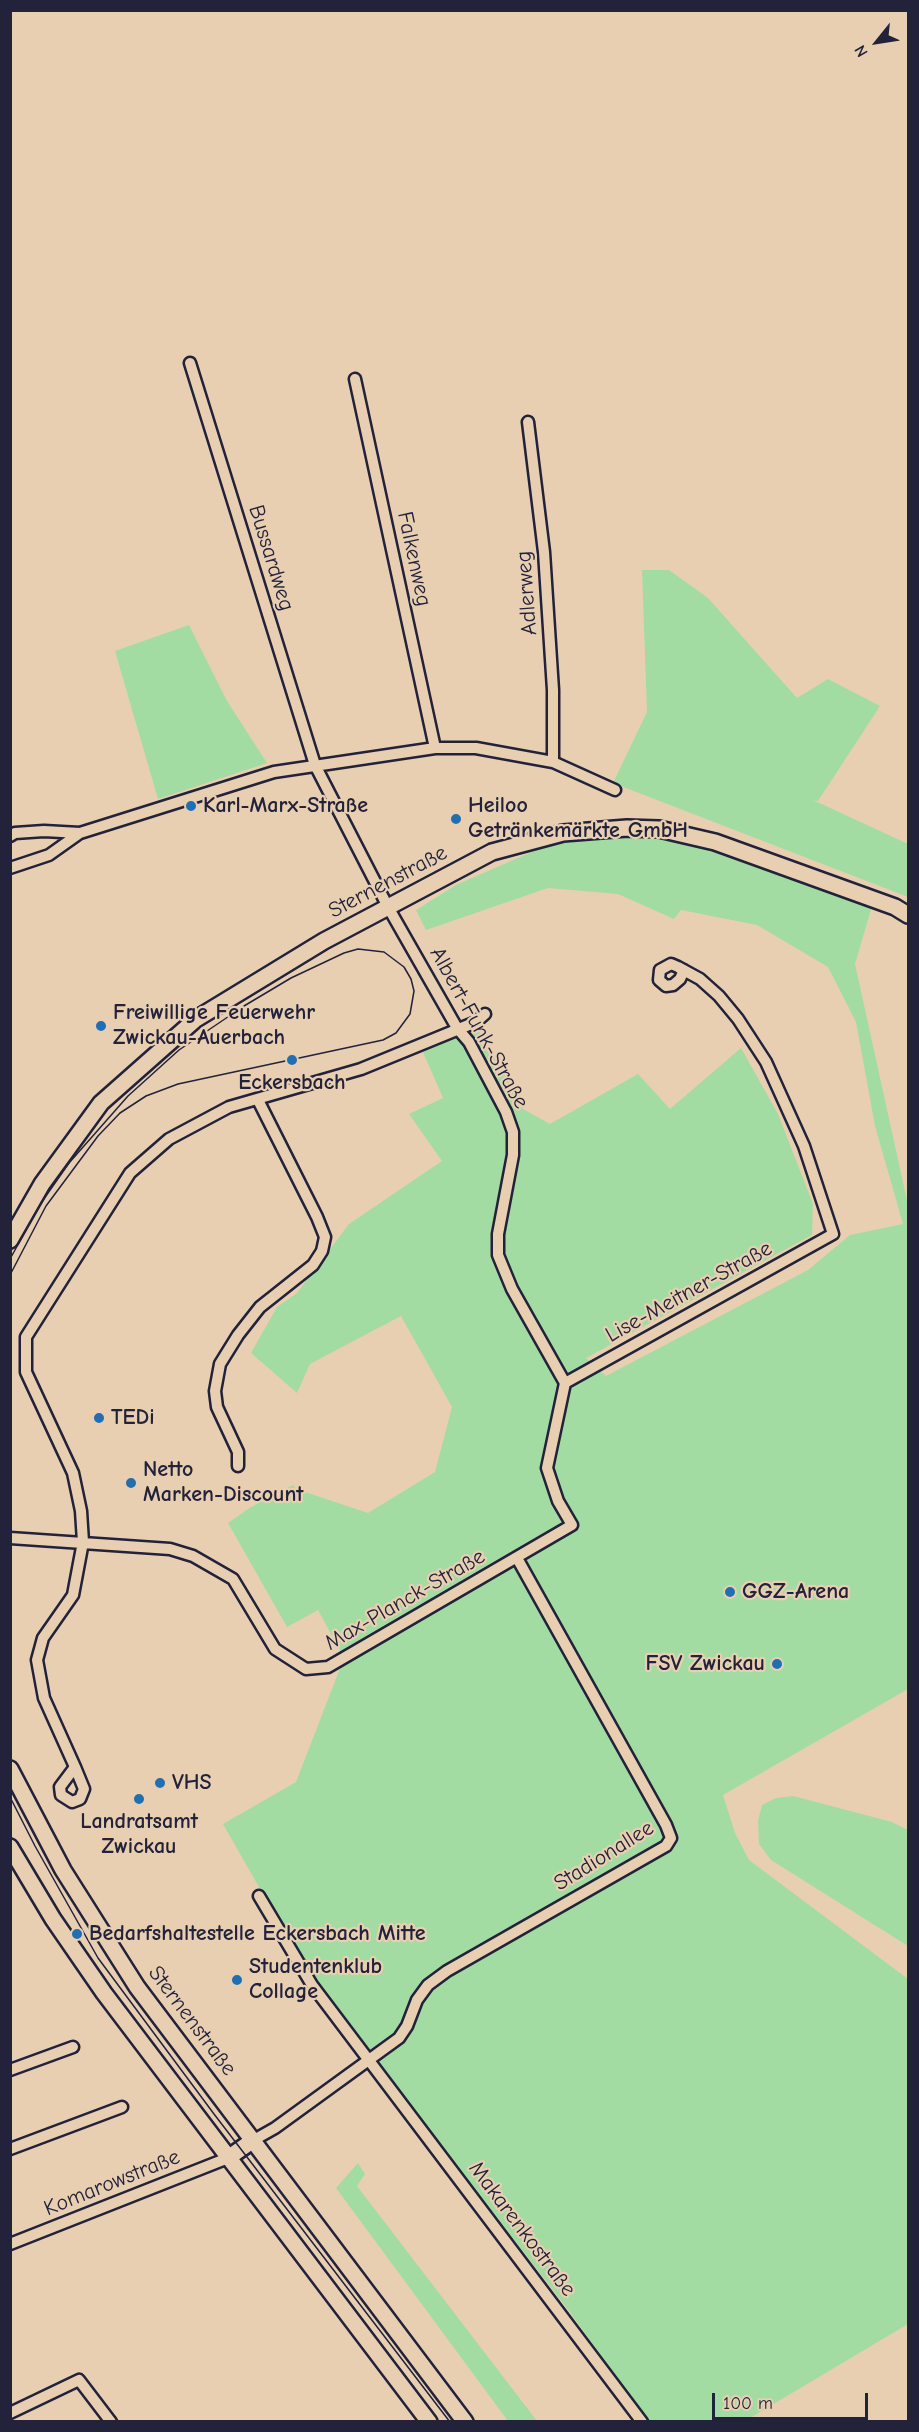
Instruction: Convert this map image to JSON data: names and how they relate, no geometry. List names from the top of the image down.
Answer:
{
  "streets": {
    "street": [
      "Bussardweg",
      "Falkenweg",
      "Adlerweg",
      "Sternenstraße",
      "Albert-Funk-Straße",
      "Lise-Meitner-Straße",
      "Max-Planck-Straße",
      "Stadionallee",
      "Komarowstraße",
      "Makarenkostraße"
    ]
  },
  "crossings": [
    ["Bussardweg", "Albert-Funk-Straße"],
    ["Sternenstraße", "Albert-Funk-Straße"],
    ["Albert-Funk-Straße", "Lise-Meitner-Straße"],
    ["Albert-Funk-Straße", "Max-Planck-Straße"],
    ["Lise-Meitner-Straße", "Max-Planck-Straße"],
    ["Max-Planck-Straße", "Stadionallee"],
    ["Stadionallee", "Makarenkostraße"]
  ],
  "places": [
    "Karl-Marx-Straße",
    "Heiloo Getränkemärkte GmbH",
    "Freiwillige Feuerwehr Zwickau-Auerbach",
    "Eckersbach",
    "TEDi",
    "Netto Marken-Discount",
    "GGZ-Arena",
    "FSV Zwickau",
    "VHS",
    "Landratsamt Zwickau",
    "Bedarfshaltestelle Eckersbach Mitte",
    "Studentenklub Collage"
  ],
  "scale_bar": "100 m",
  "north": "bottom left"
}
